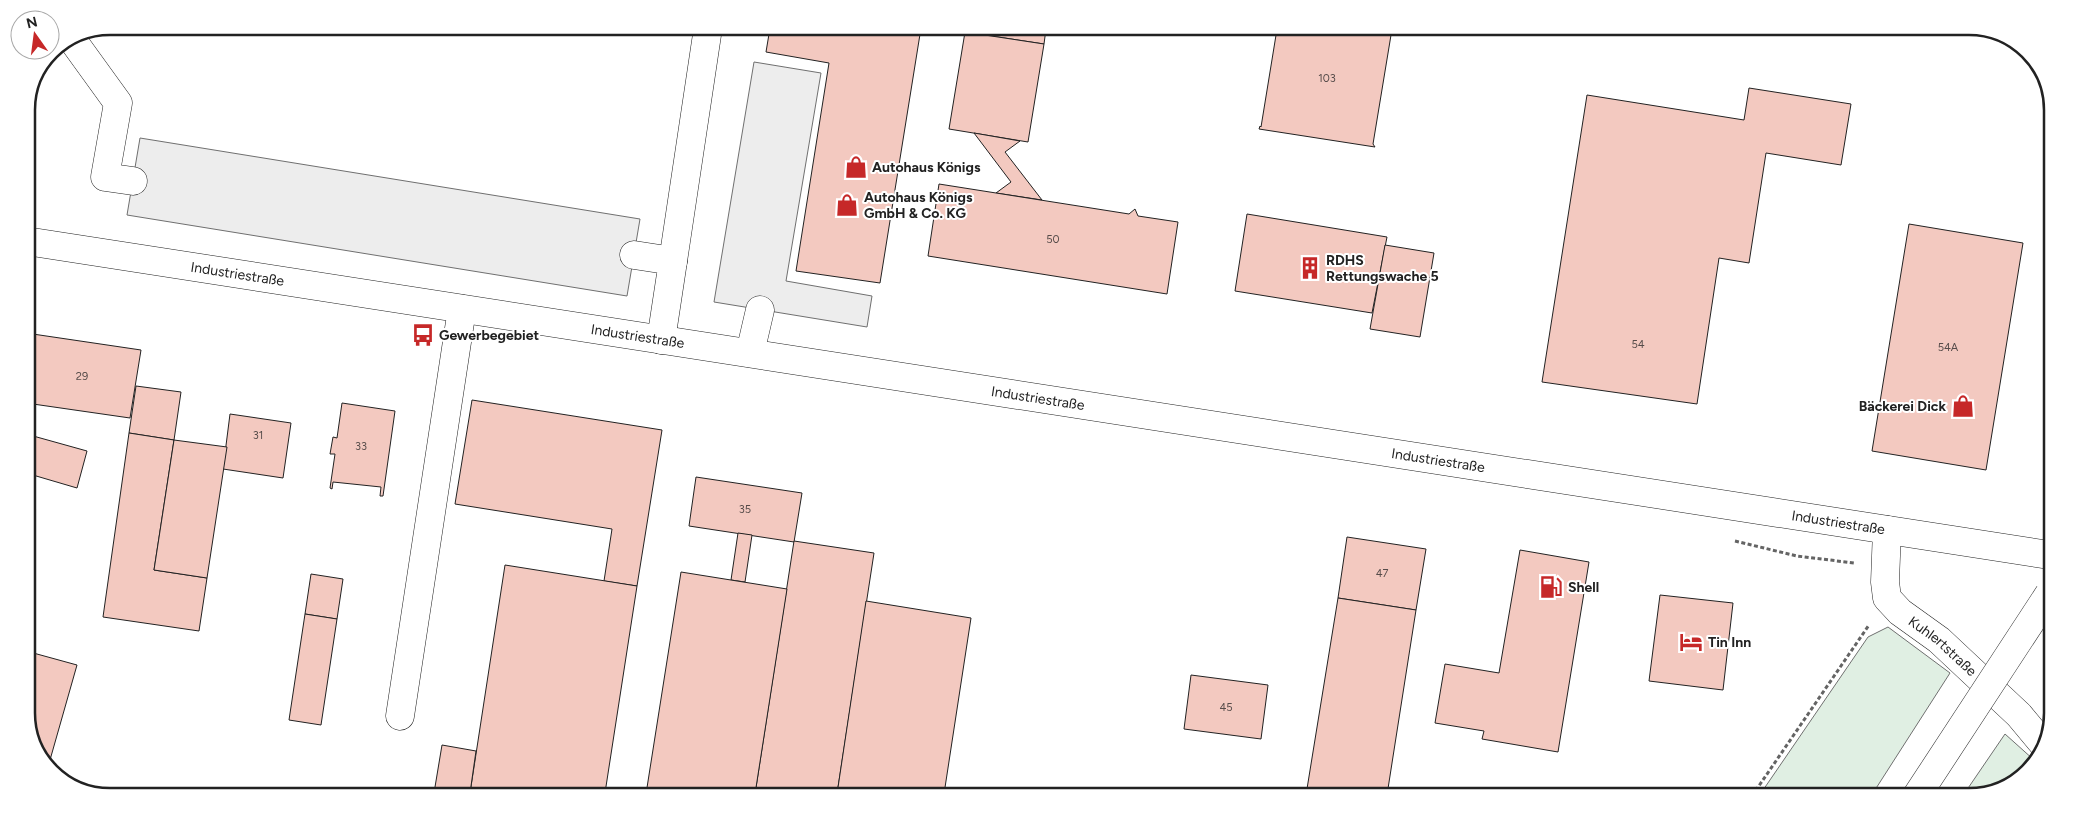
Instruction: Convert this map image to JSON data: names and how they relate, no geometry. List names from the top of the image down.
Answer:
{
  "streets": {
    "street": ["Industriestraße", "Kuhlertstraße"]
  },
  "places": {
    "shop": ["Autohaus Königs", "Autohaus Königs GmbH & Co. KG", "Bäckerei Dick"],
    "building": ["RDHS Rettungswache 5"],
    "bus stop": ["Gewerbegebiet"],
    "fuel station": ["Shell"],
    "hotel": ["Tin Inn"]
  },
  "house_numbers": [
    "103",
    "50",
    "54",
    "54A",
    "29",
    "31",
    "33",
    "35",
    "47",
    "45"
  ],
  "north": "top"
}
